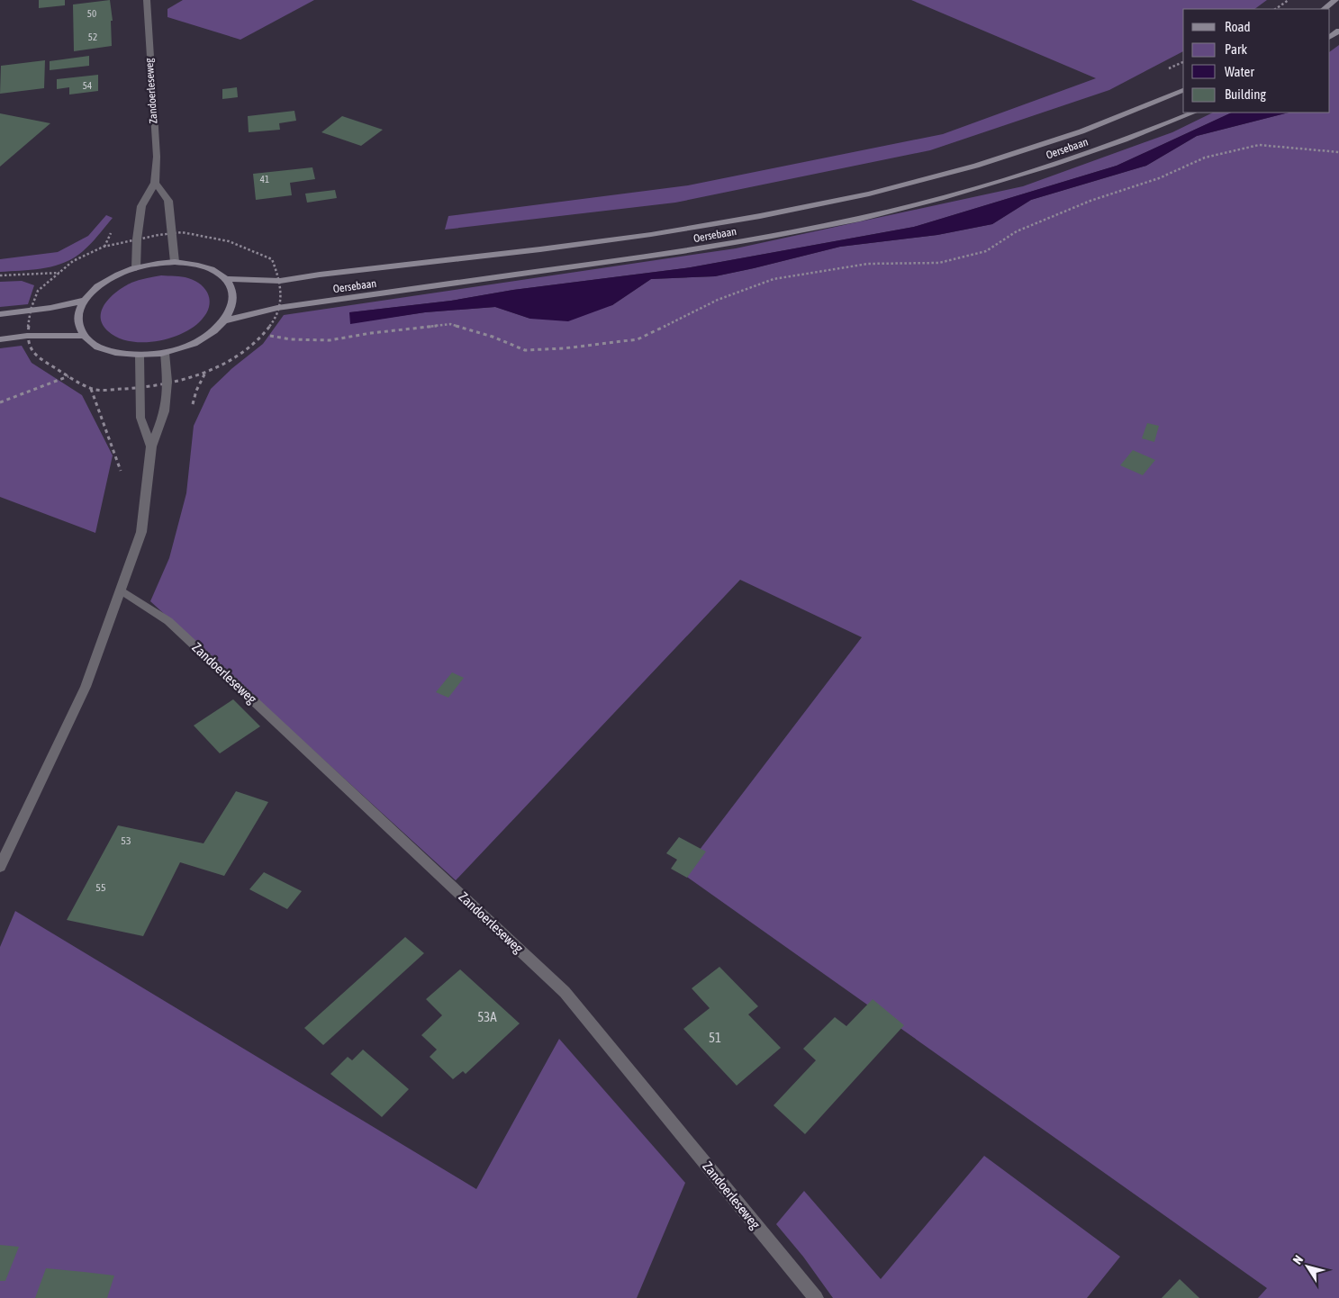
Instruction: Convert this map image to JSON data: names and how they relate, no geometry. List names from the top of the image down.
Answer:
{
  "streets": {
    "main road": ["Oersebaan"],
    "street": ["Zandoerleseweg"]
  },
  "crossings": [
    ["Zandoerleseweg", "Oersebaan"]
  ],
  "house_numbers": [
    "50",
    "52",
    "54",
    "41",
    "53",
    "55",
    "53A",
    "51"
  ],
  "legend": [
    "Road",
    "Park",
    "Water",
    "Building"
  ],
  "north": "top left"
}
